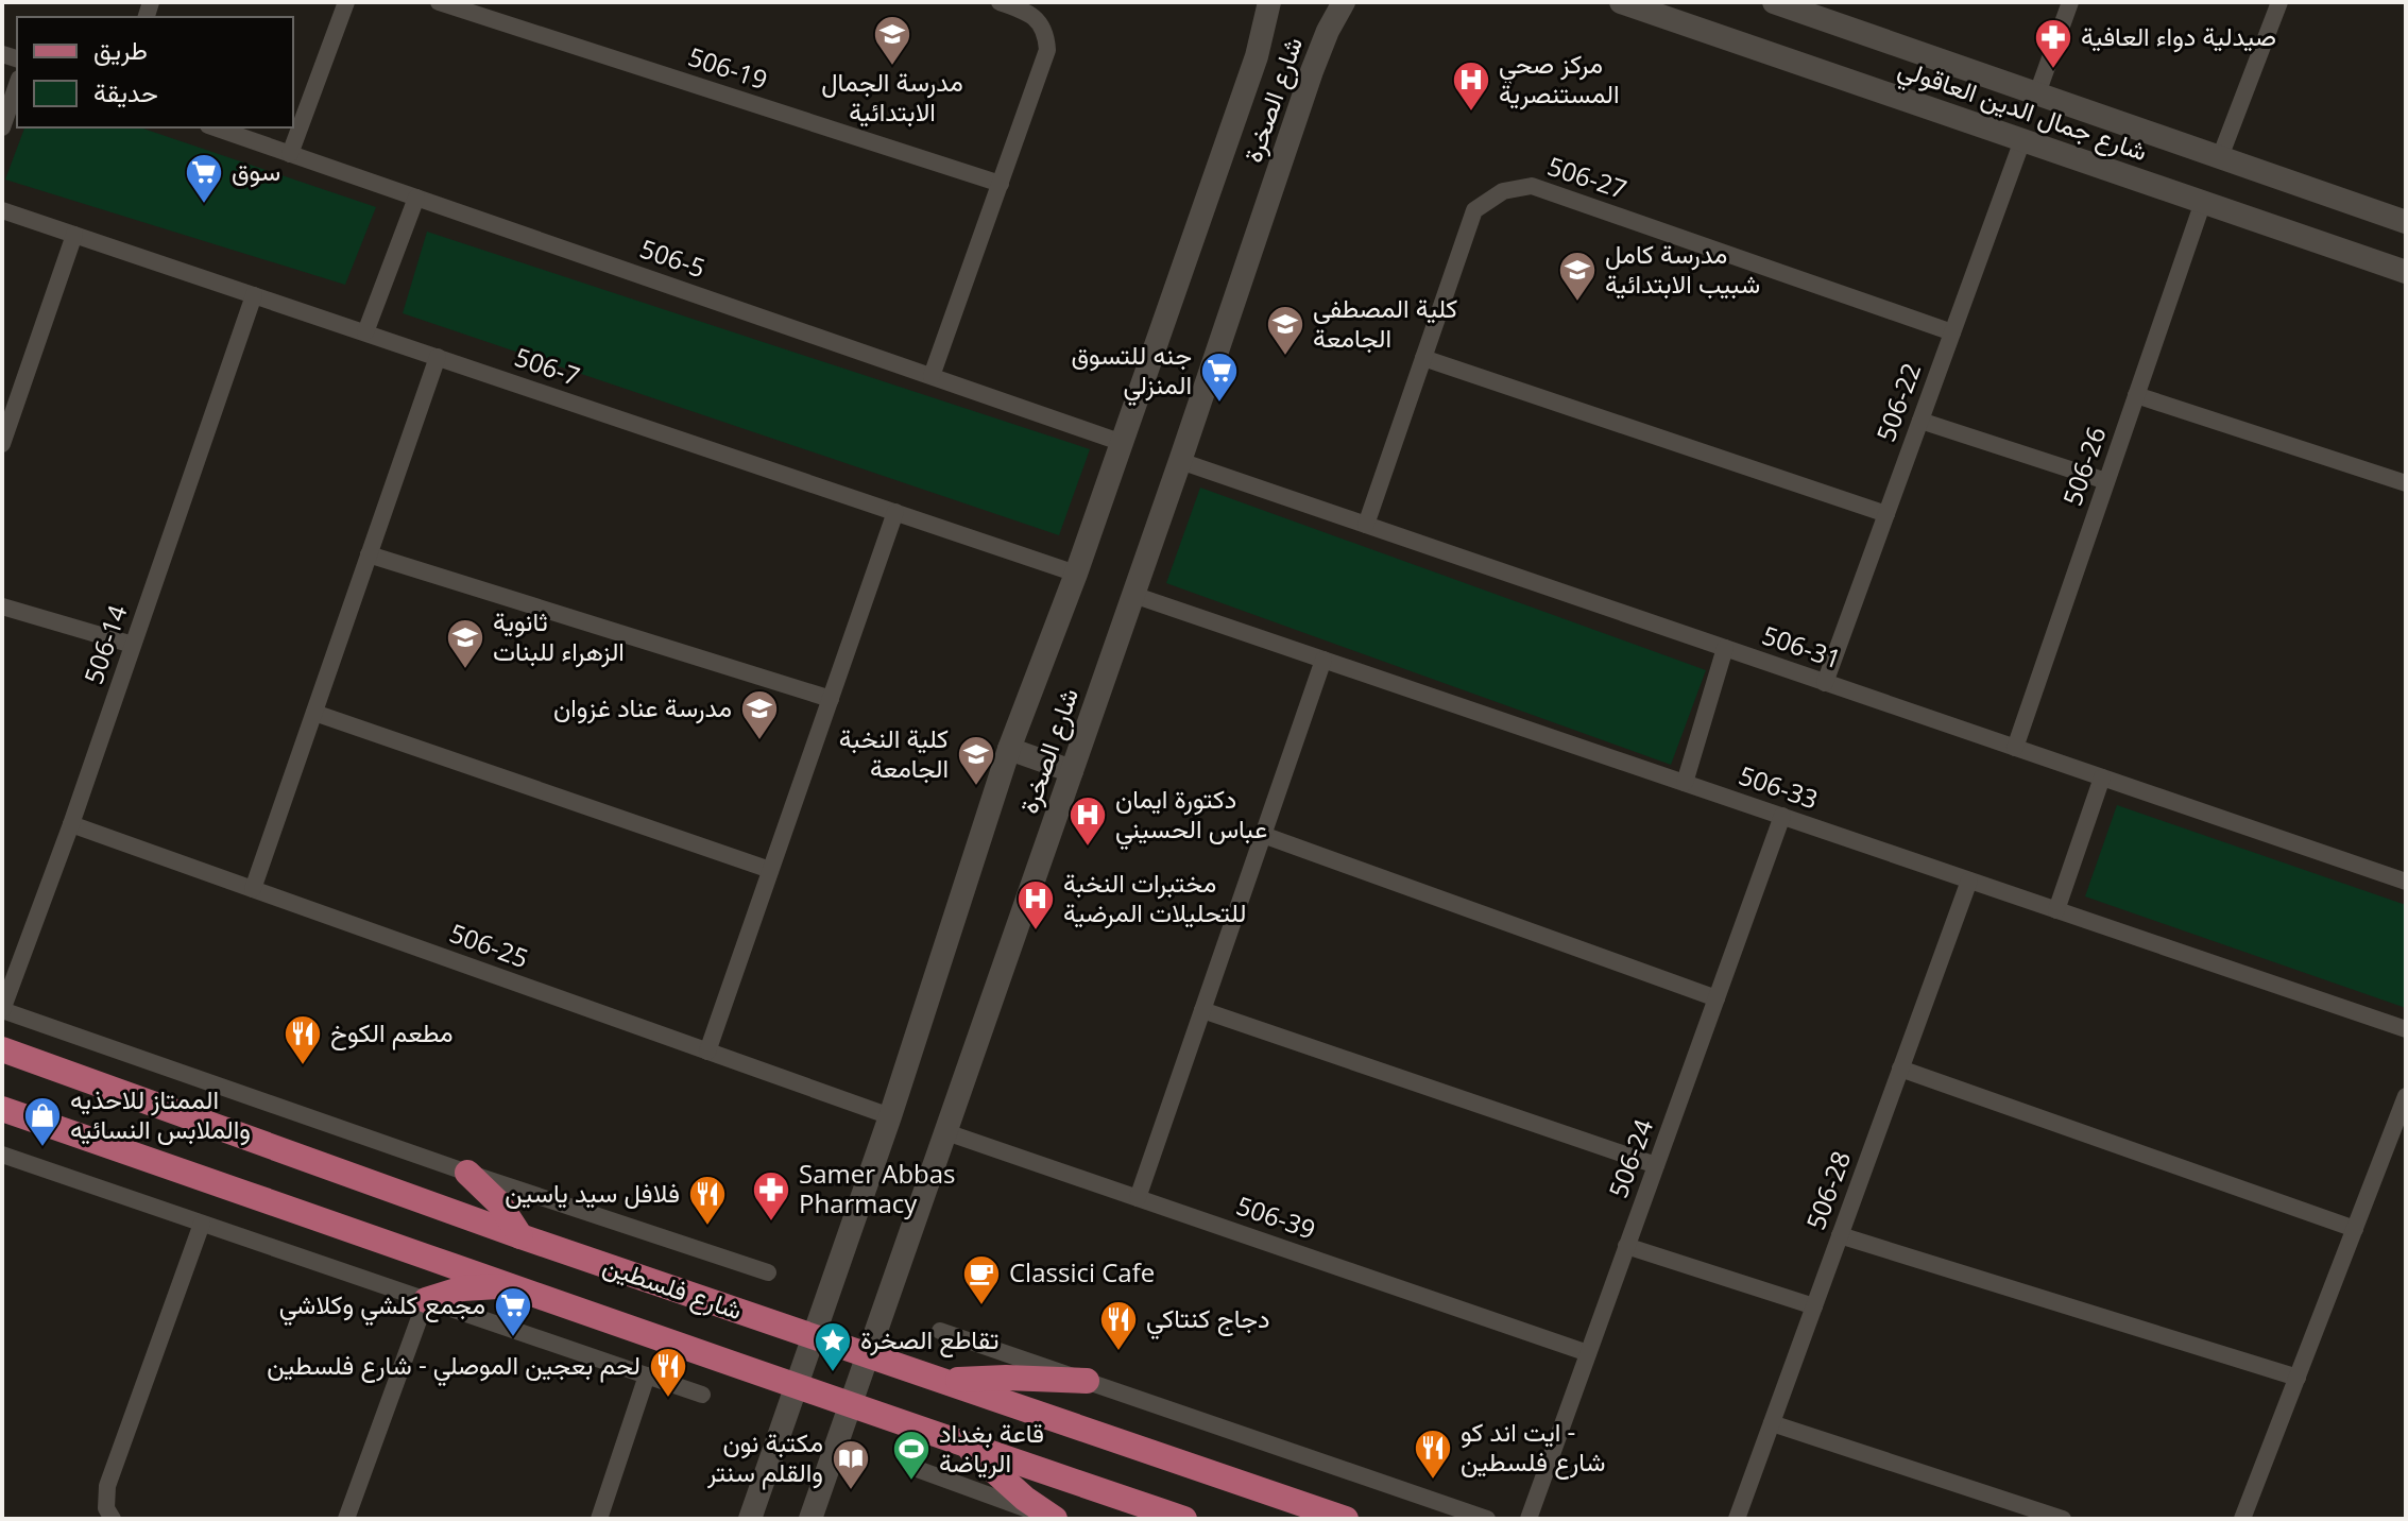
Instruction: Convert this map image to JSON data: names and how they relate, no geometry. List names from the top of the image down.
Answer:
{
  "streets": {
    "main road": ["شارع فلسطين"],
    "street": [
      "506-19",
      "شارع الصخرة",
      "شارع جمال الدين العاقولي",
      "506-27",
      "506-5",
      "506-7",
      "506-22",
      "506-26",
      "506-14",
      "506-31",
      "506-33",
      "506-25",
      "506-24",
      "506-28",
      "506-39"
    ]
  },
  "crossings": [
    ["شارع الصخرة", "506-5"],
    ["شارع الصخرة", "506-7"],
    ["شارع الصخرة", "506-31"],
    ["شارع الصخرة", "506-33"],
    ["شارع الصخرة", "506-25"],
    ["شارع الصخرة", "506-39"],
    ["شارع الصخرة", "شارع فلسطين"],
    ["شارع جمال الدين العاقولي", "506-22"],
    ["شارع جمال الدين العاقولي", "506-26"],
    ["506-27", "506-22"],
    ["506-27", "506-31"],
    ["506-7", "506-14"],
    ["506-22", "506-31"],
    ["506-26", "506-31"],
    ["506-14", "506-25"],
    ["506-33", "506-24"],
    ["506-33", "506-28"],
    ["506-24", "506-39"]
  ],
  "places": {
    "school or university": [
      "مدرسة الجمال الابتدائية",
      "مدرسة كامل شبيب الابتدائية",
      "كلية المصطفى الجامعة",
      "ثانوية الزهراء للبنات",
      "مدرسة عناد غزوان",
      "كلية النخبة الجامعة"
    ],
    "pharmacy": ["صيدلية دواء العافية", "Samer Abbas Pharmacy"],
    "hospital": ["مركز صحي المستنصرية", "دكتورة ايمان عباس الحسيني", "مختبرات النخبة للتحليلات المرضية"],
    "supermarket": ["سوق", "جنه للتسوق المنزلي", "مجمع كلشي وكلاشي"],
    "restaurant": [
      "مطعم الكوخ",
      "فلافل سيد ياسين",
      "دجاج كنتاكي",
      "لحم بعجين الموصلي - شارع فلسطين",
      "ايت اند كو - شارع فلسطين"
    ],
    "shop": ["الممتاز للاحذيه والملابس النسائيه"],
    "cafe": ["Classici Cafe"],
    "place": ["تقاطع الصخرة"],
    "sports": ["قاعة بغداد الرياضة"],
    "library": ["مكتبة نون والقلم سنتر"]
  },
  "legend": ["طريق", "حديقة"]
}
